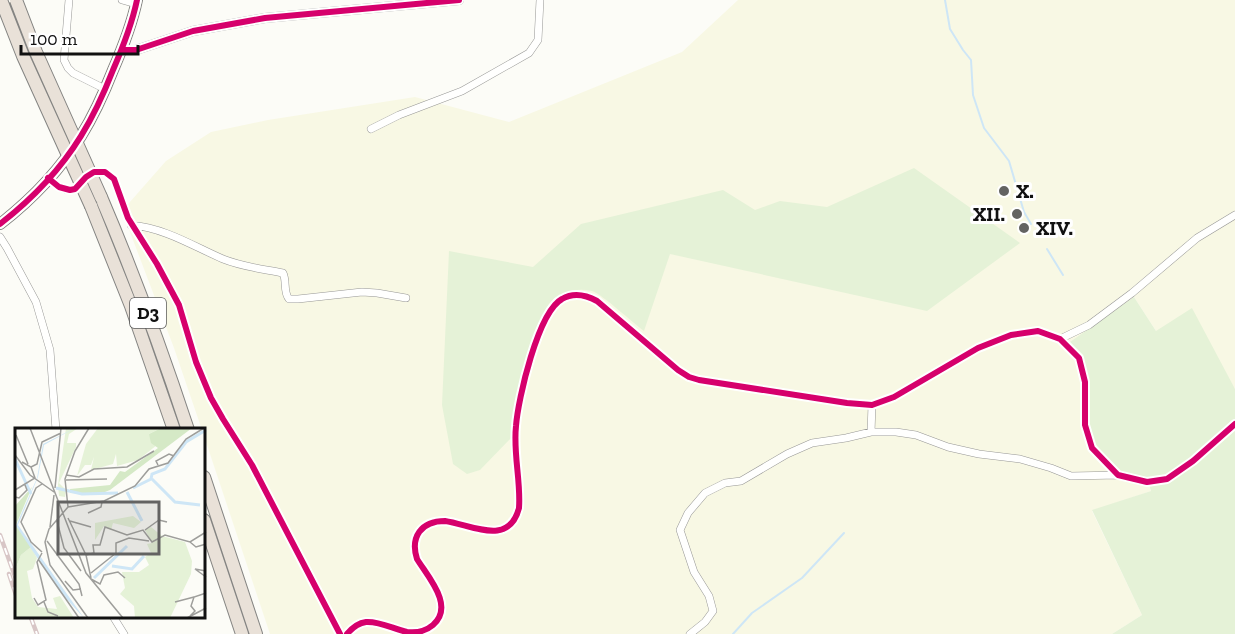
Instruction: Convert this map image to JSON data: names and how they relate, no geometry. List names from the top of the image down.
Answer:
{
  "streets": {
    "highway": ["D3"]
  },
  "places": ["X.", "XII.", "XIV."],
  "scale_bar": "100 m"
}
